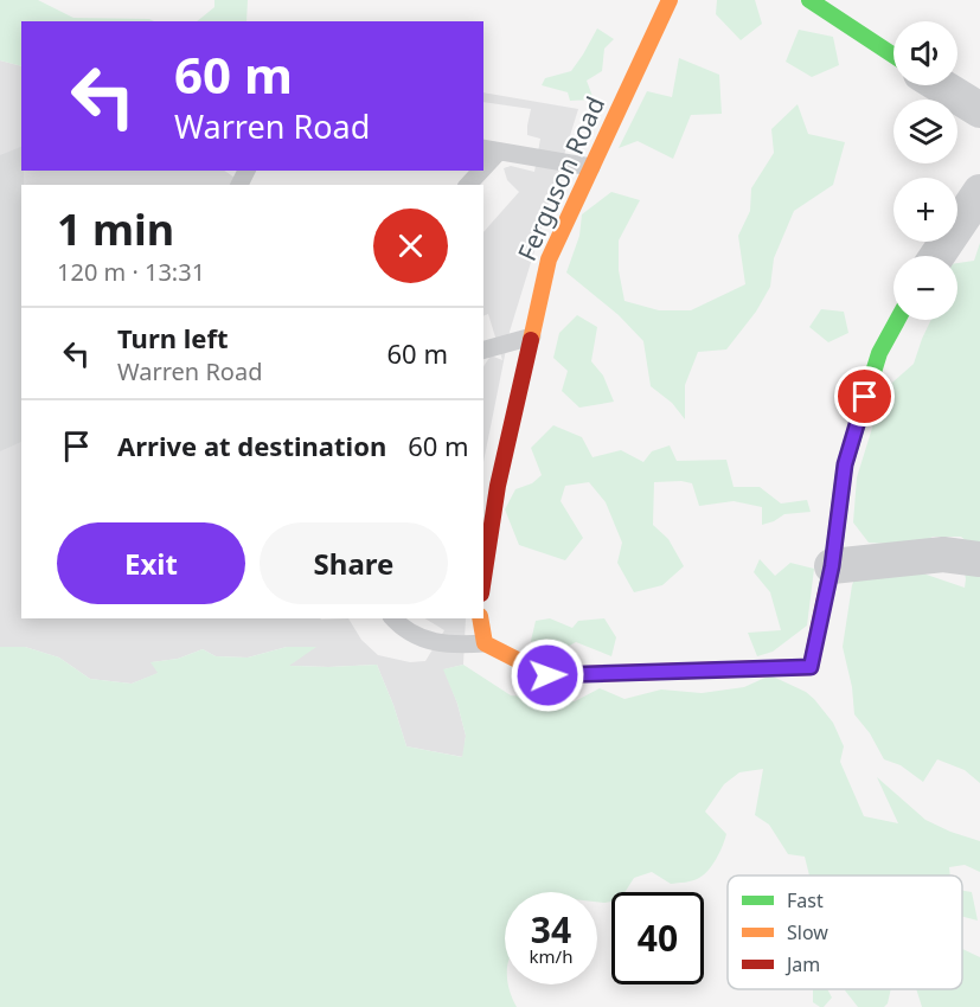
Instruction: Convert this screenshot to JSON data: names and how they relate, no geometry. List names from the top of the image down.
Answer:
{
  "streets": {
    "street": ["Ferguson Road"]
  },
  "legend": ["Fast", "Slow", "Jam"],
  "page": {
    "map_buttons": ["+", "−"],
    "turn": ["60 m", "Warren Road"],
    "heading": ["1 min", "120 m · 13:31"],
    "list": [
      {
        "name": "Turn left",
        "note": "Warren Road",
        "value": "60 m"
      },
      {
        "name": "Arrive at destination",
        "value": "60 m"
      }
    ],
    "buttons": ["Exit", "Share"],
    "speed": "34 km/h",
    "limit": "40"
  }
}
